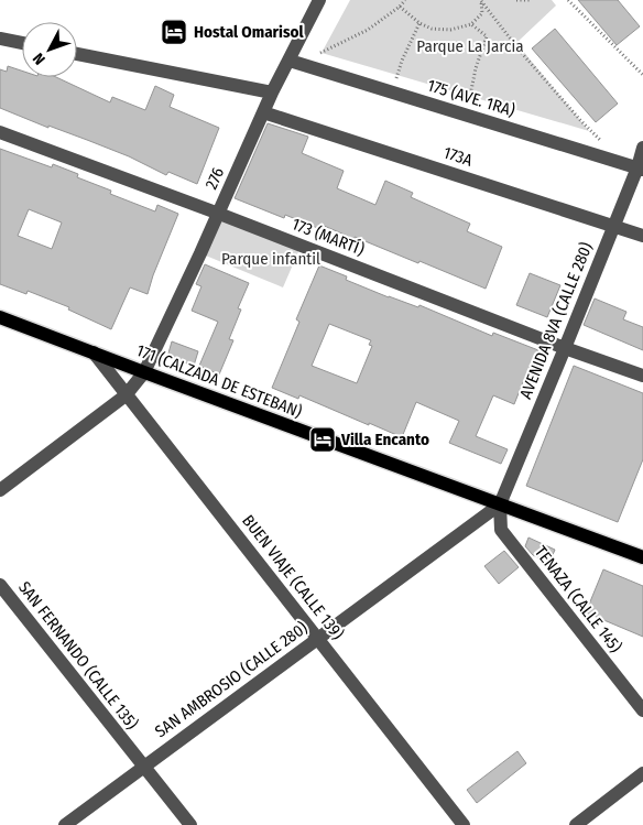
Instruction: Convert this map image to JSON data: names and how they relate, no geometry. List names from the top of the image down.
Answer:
{
  "streets": {
    "main road": ["171 (CALZADA DE ESTEBAN)"],
    "street": [
      "175 (AVE. 1RA)",
      "173A",
      "276",
      "173 (MARTÍ)",
      "AVENIDA 8VA (CALLE 280)",
      "BUEN VIAJE (CALLE 139)",
      "TENAZA (CALLE 145)",
      "SAN FERNANDO (CALLE 135)",
      "SAN AMBROSIO (CALLE 280)"
    ]
  },
  "crossings": [
    ["175 (AVE. 1RA)", "276"],
    ["175 (AVE. 1RA)", "AVENIDA 8VA (CALLE 280)"],
    ["173A", "276"],
    ["173A", "AVENIDA 8VA (CALLE 280)"],
    ["276", "173 (MARTÍ)"],
    ["276", "171 (CALZADA DE ESTEBAN)"],
    ["276", "BUEN VIAJE (CALLE 139)"],
    ["173 (MARTÍ)", "AVENIDA 8VA (CALLE 280)"],
    ["AVENIDA 8VA (CALLE 280)", "171 (CALZADA DE ESTEBAN)"],
    ["AVENIDA 8VA (CALLE 280)", "TENAZA (CALLE 145)"],
    ["AVENIDA 8VA (CALLE 280)", "SAN AMBROSIO (CALLE 280)"],
    ["171 (CALZADA DE ESTEBAN)", "BUEN VIAJE (CALLE 139)"],
    ["171 (CALZADA DE ESTEBAN)", "TENAZA (CALLE 145)"],
    ["171 (CALZADA DE ESTEBAN)", "SAN AMBROSIO (CALLE 280)"],
    ["BUEN VIAJE (CALLE 139)", "SAN AMBROSIO (CALLE 280)"],
    ["TENAZA (CALLE 145)", "SAN AMBROSIO (CALLE 280)"],
    ["SAN FERNANDO (CALLE 135)", "SAN AMBROSIO (CALLE 280)"]
  ],
  "parks": ["Parque La Jarcia", "Parque infantil"],
  "places": {
    "hotel": ["Hostal Omarisol", "Villa Encanto"]
  },
  "north": "bottom left"
}
